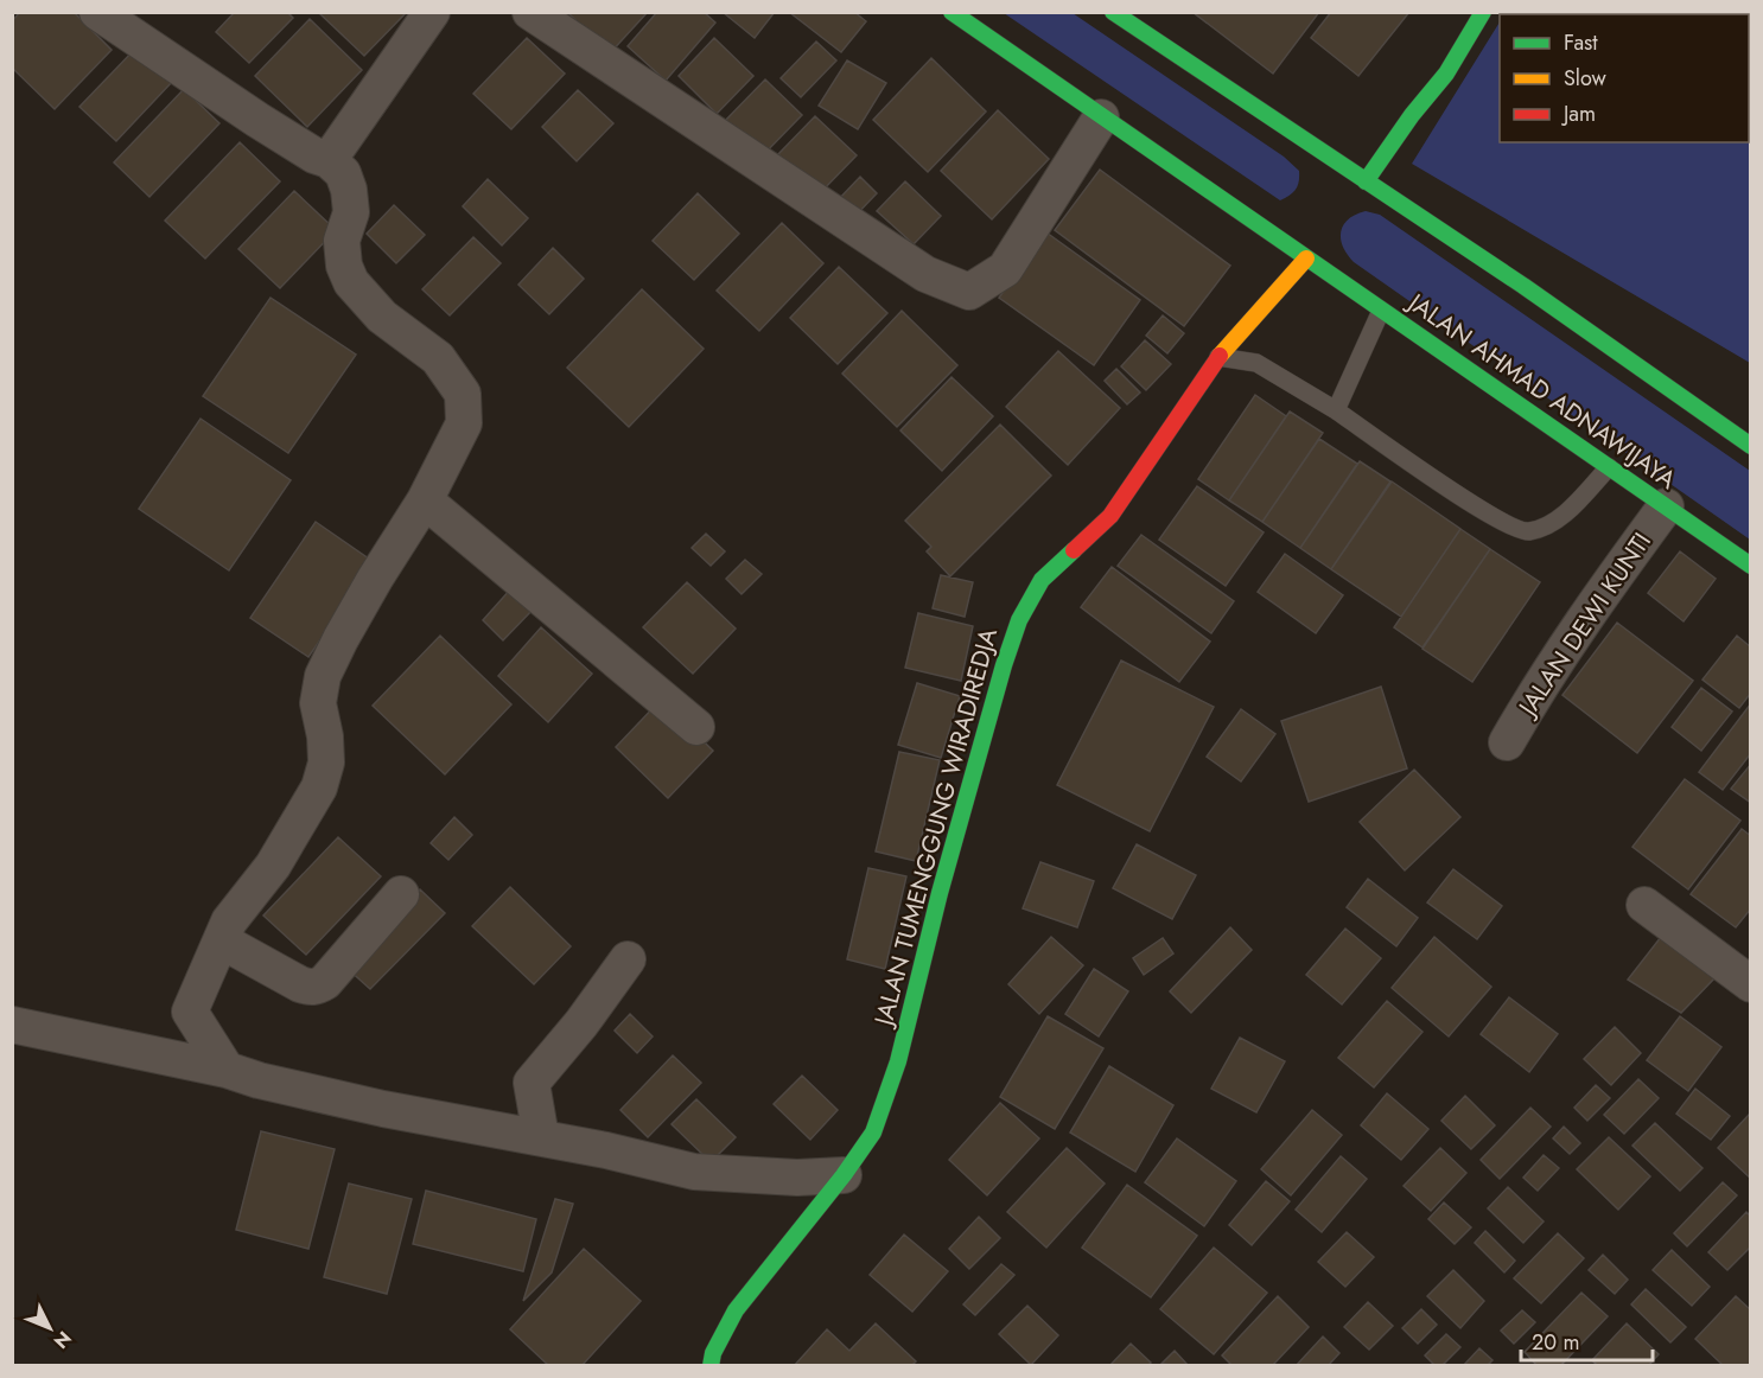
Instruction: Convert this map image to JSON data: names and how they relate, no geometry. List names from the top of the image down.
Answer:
{
  "streets": {
    "main road": ["JALAN AHMAD ADNAWIJAYA", "JALAN TUMENGGUNG WIRADIREDJA"],
    "street": ["JALAN DEWI KUNTI"]
  },
  "crossings": [
    ["JALAN AHMAD ADNAWIJAYA", "JALAN DEWI KUNTI"],
    ["JALAN AHMAD ADNAWIJAYA", "JALAN TUMENGGUNG WIRADIREDJA"]
  ],
  "legend": ["Fast", "Slow", "Jam"],
  "scale_bar": "20 m",
  "north": "bottom right"
}
